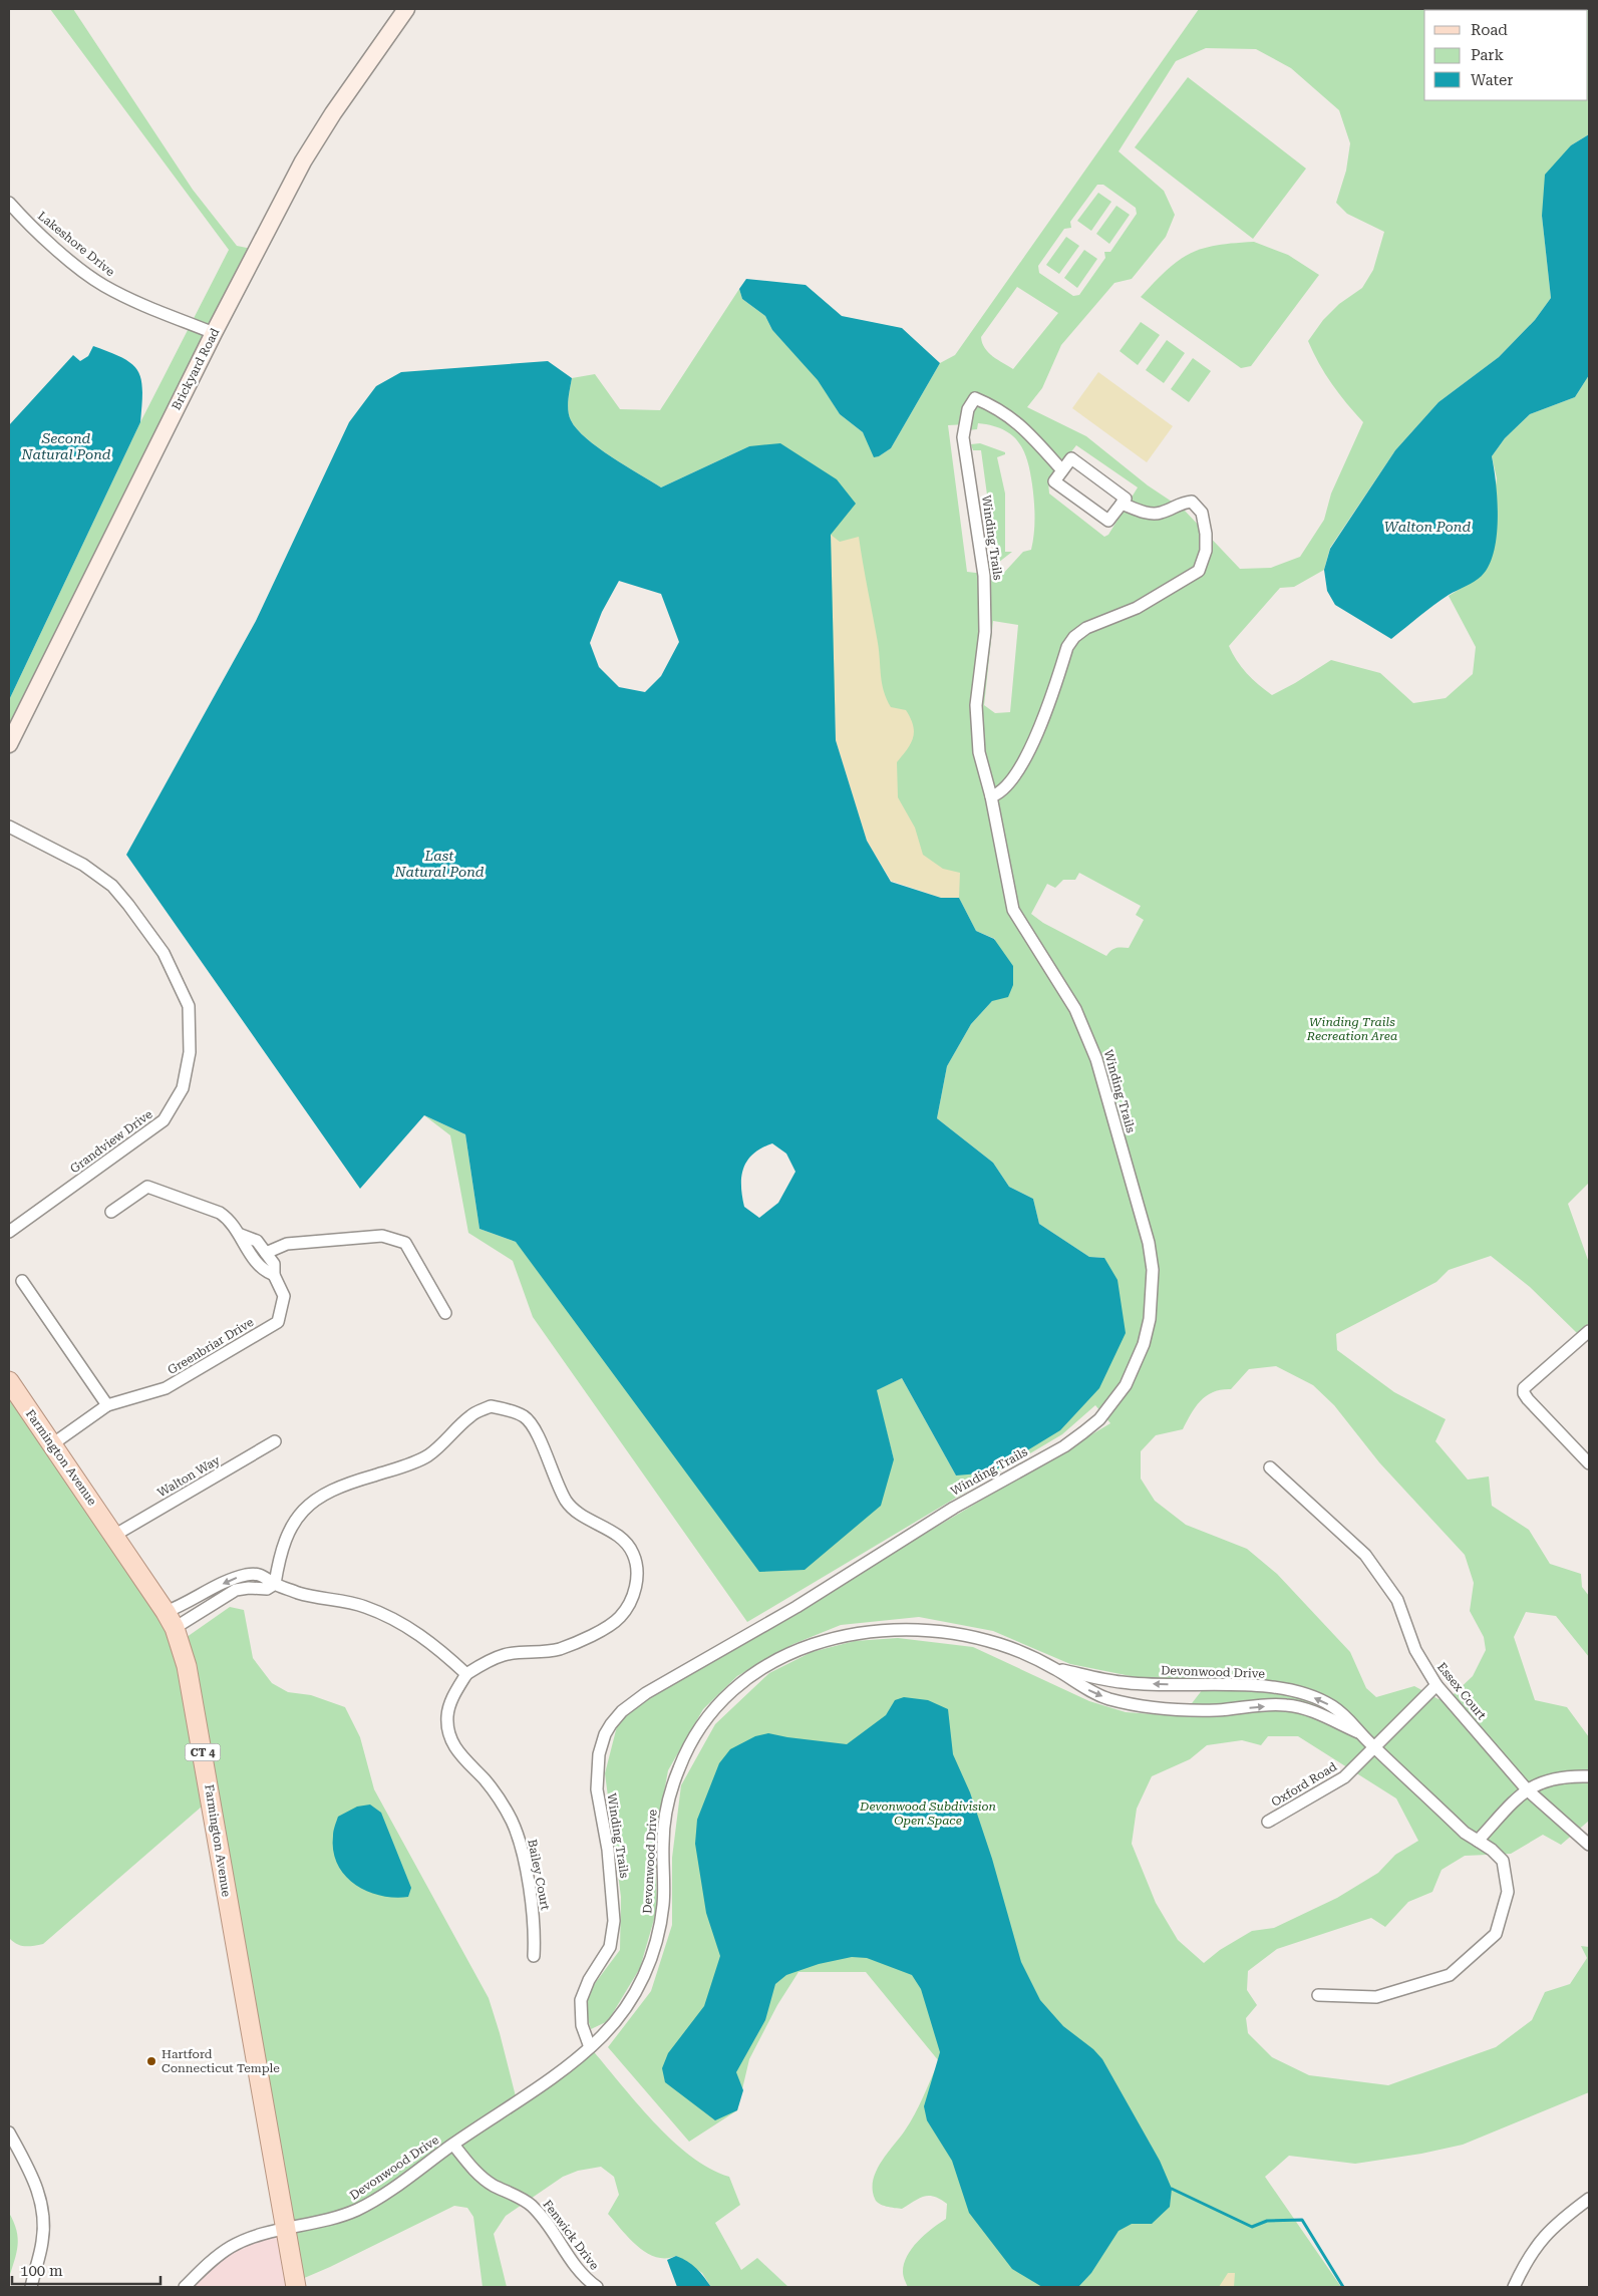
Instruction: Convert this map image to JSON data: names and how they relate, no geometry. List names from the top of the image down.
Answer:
{
  "streets": {
    "main road": ["Farmington Avenue", "CT 4"],
    "street": [
      "Lakeshore Drive",
      "Brickyard Road",
      "Winding Trails",
      "Grandview Drive",
      "Greenbriar Drive",
      "Walton Way",
      "Devonwood Drive",
      "Essex Court",
      "Oxford Road",
      "Bailey Court",
      "Fenwick Drive"
    ]
  },
  "crossings": [
    ["Lakeshore Drive", "Brickyard Road"],
    ["Winding Trails", "Devonwood Drive"],
    ["Greenbriar Drive", "Farmington Avenue"],
    ["Farmington Avenue", "Walton Way"],
    ["Farmington Avenue", "Devonwood Drive"],
    ["Devonwood Drive", "Oxford Road"],
    ["Devonwood Drive", "Fenwick Drive"],
    ["Essex Court", "Oxford Road"]
  ],
  "water": ["Second Natural Pond", "Walton Pond", "Last Natural Pond"],
  "parks": ["Winding Trails Recreation Area", "Devonwood Subdivision Open Space"],
  "places": ["Hartford Connecticut Temple"],
  "legend": ["Road", "Park", "Water"],
  "scale_bar": "100 m"
}
